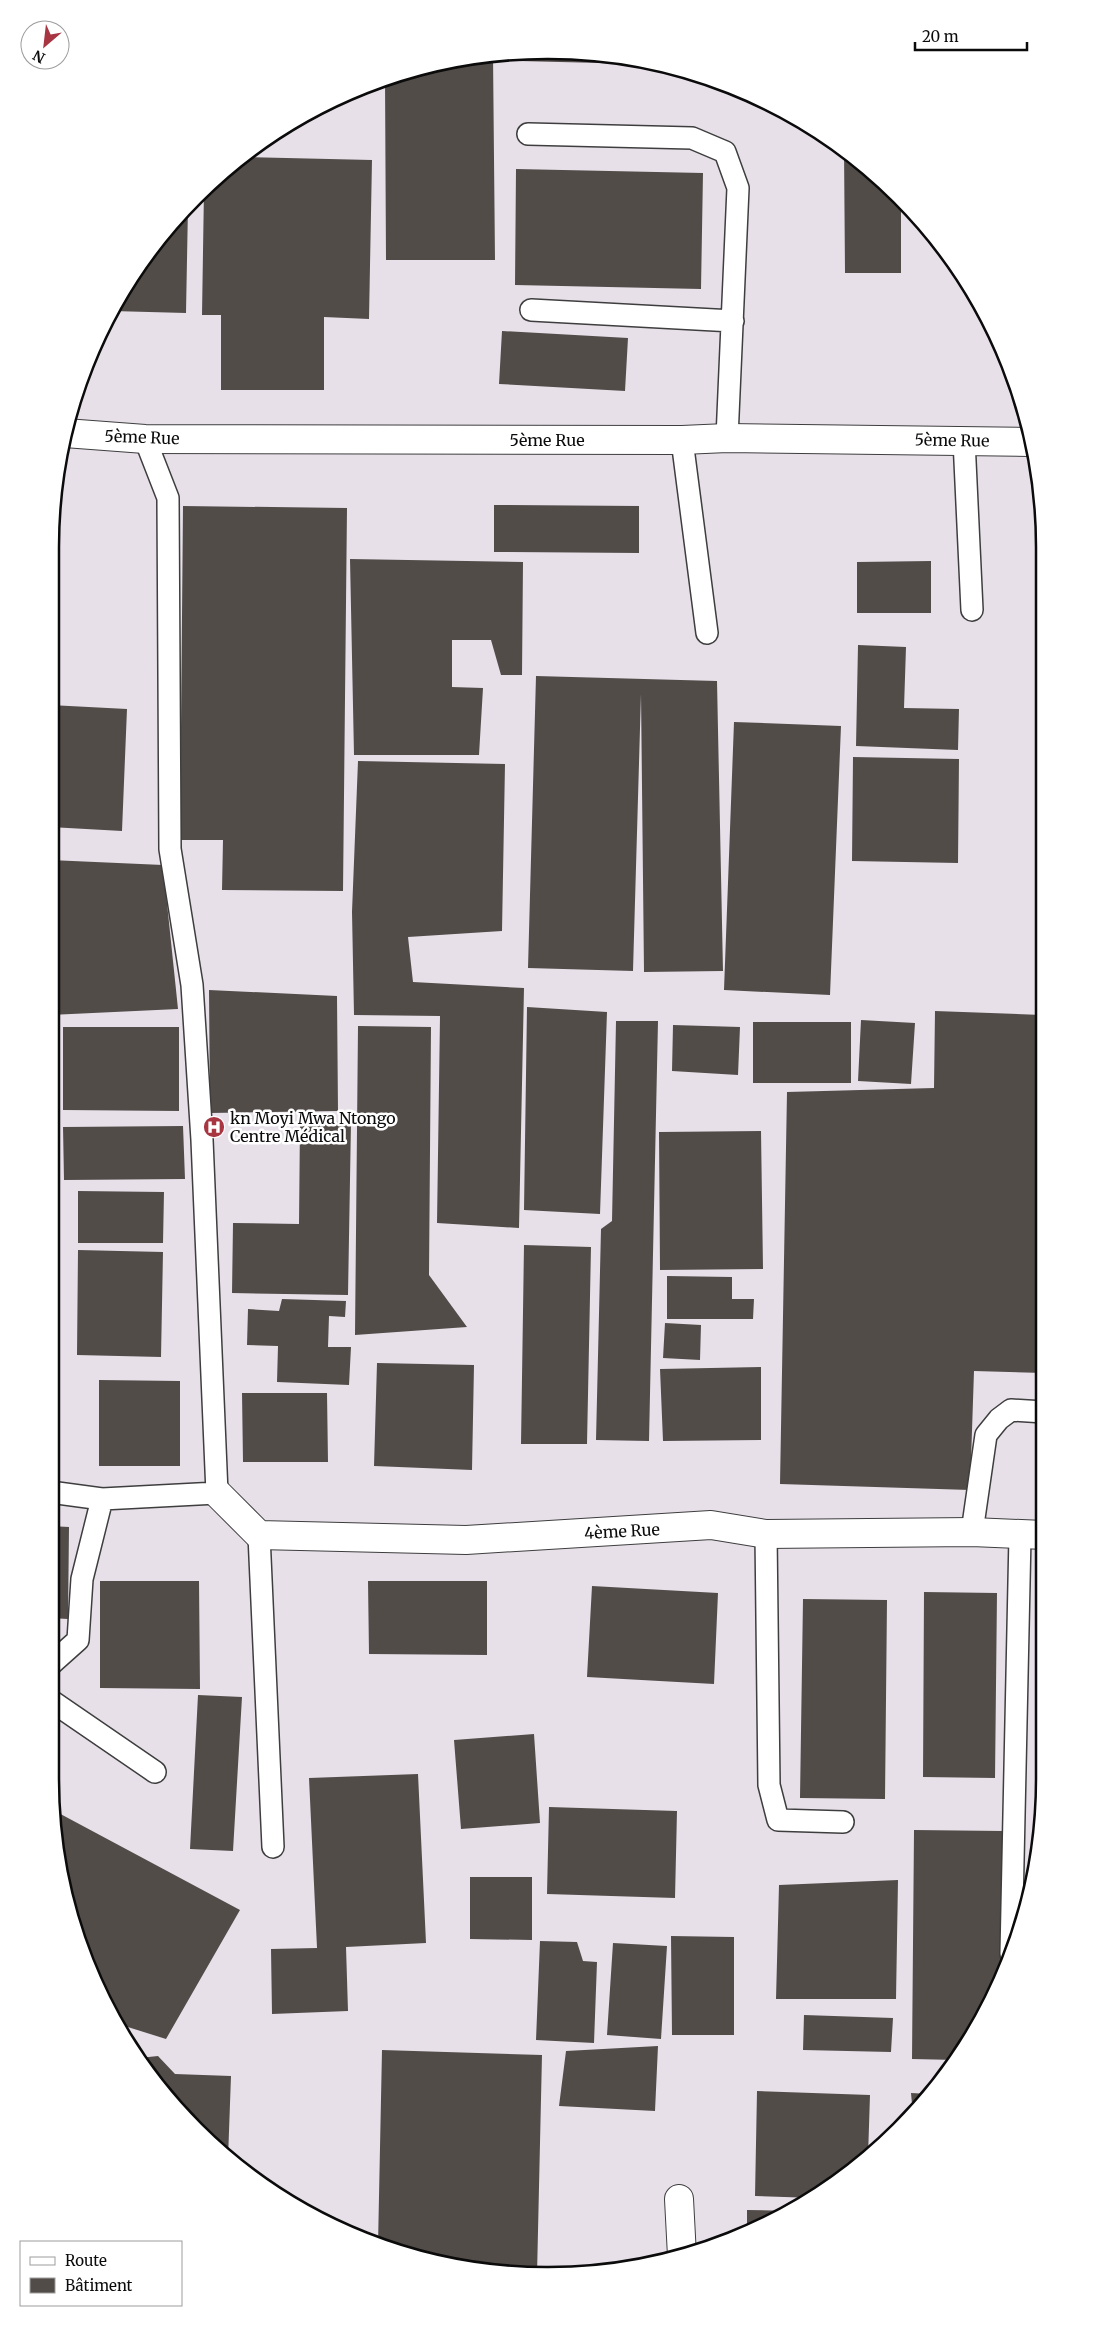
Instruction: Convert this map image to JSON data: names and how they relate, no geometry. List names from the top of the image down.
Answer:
{
  "streets": {
    "street": ["5ème Rue", "4ème Rue"]
  },
  "places": {
    "hospital": ["kn Moyi Mwa Ntongo Centre Médical"]
  },
  "legend": ["Route", "Bâtiment"],
  "scale_bar": "20 m",
  "north": "bottom left"
}
